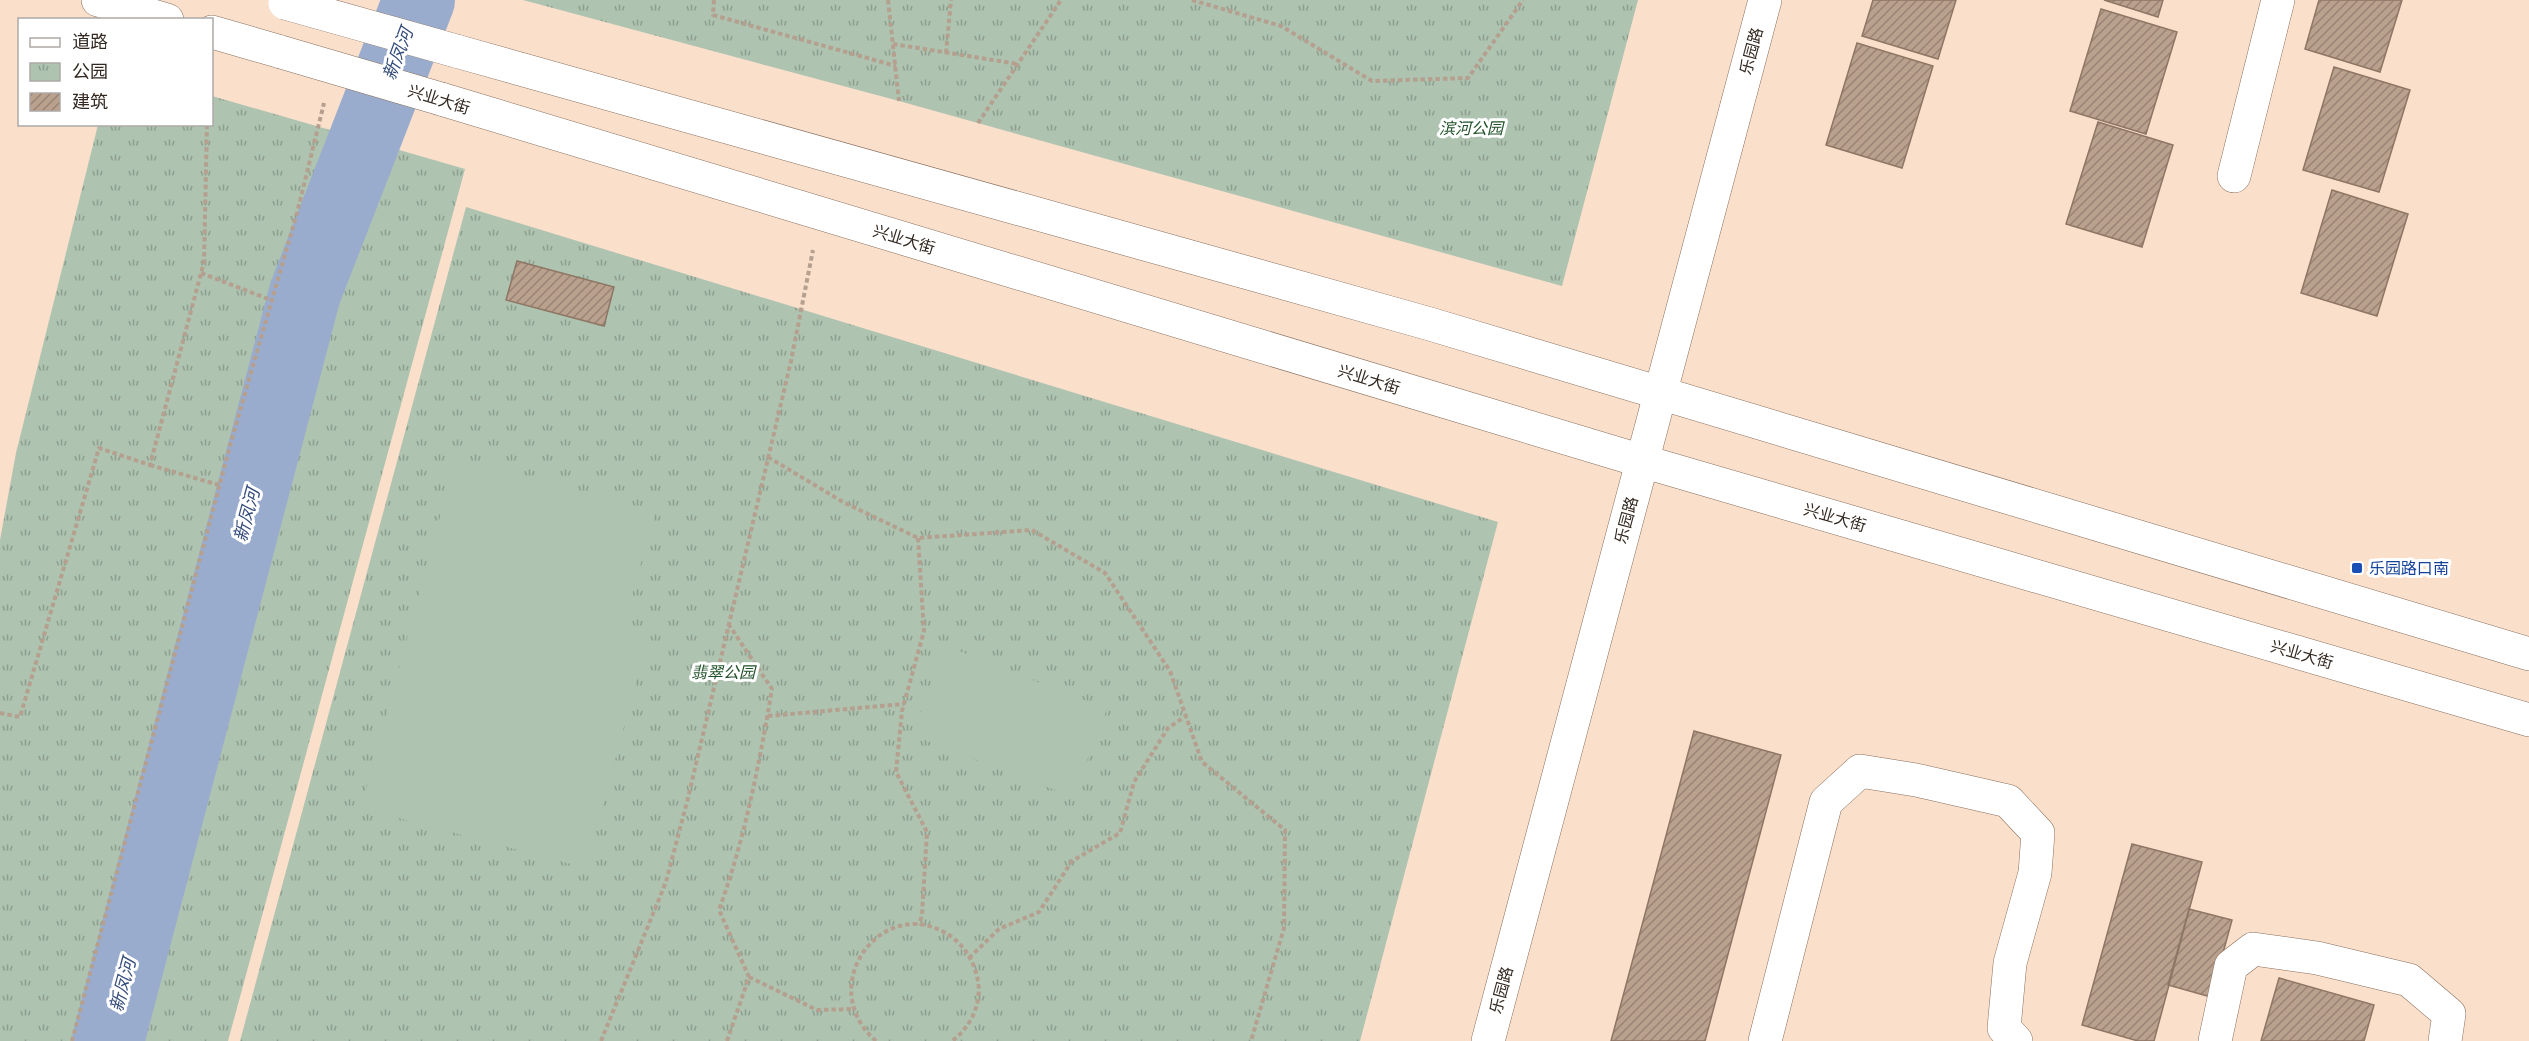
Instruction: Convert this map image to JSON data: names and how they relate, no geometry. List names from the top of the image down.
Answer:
{
  "streets": {
    "main road": ["乐园路", "兴业大街"]
  },
  "crossings": [
    ["乐园路", "兴业大街"]
  ],
  "water": ["新凤河"],
  "parks": ["滨河公园", "翡翠公园"],
  "places": {
    "transit": ["乐园路口南"]
  },
  "legend": ["道路", "公园", "建筑"]
}
